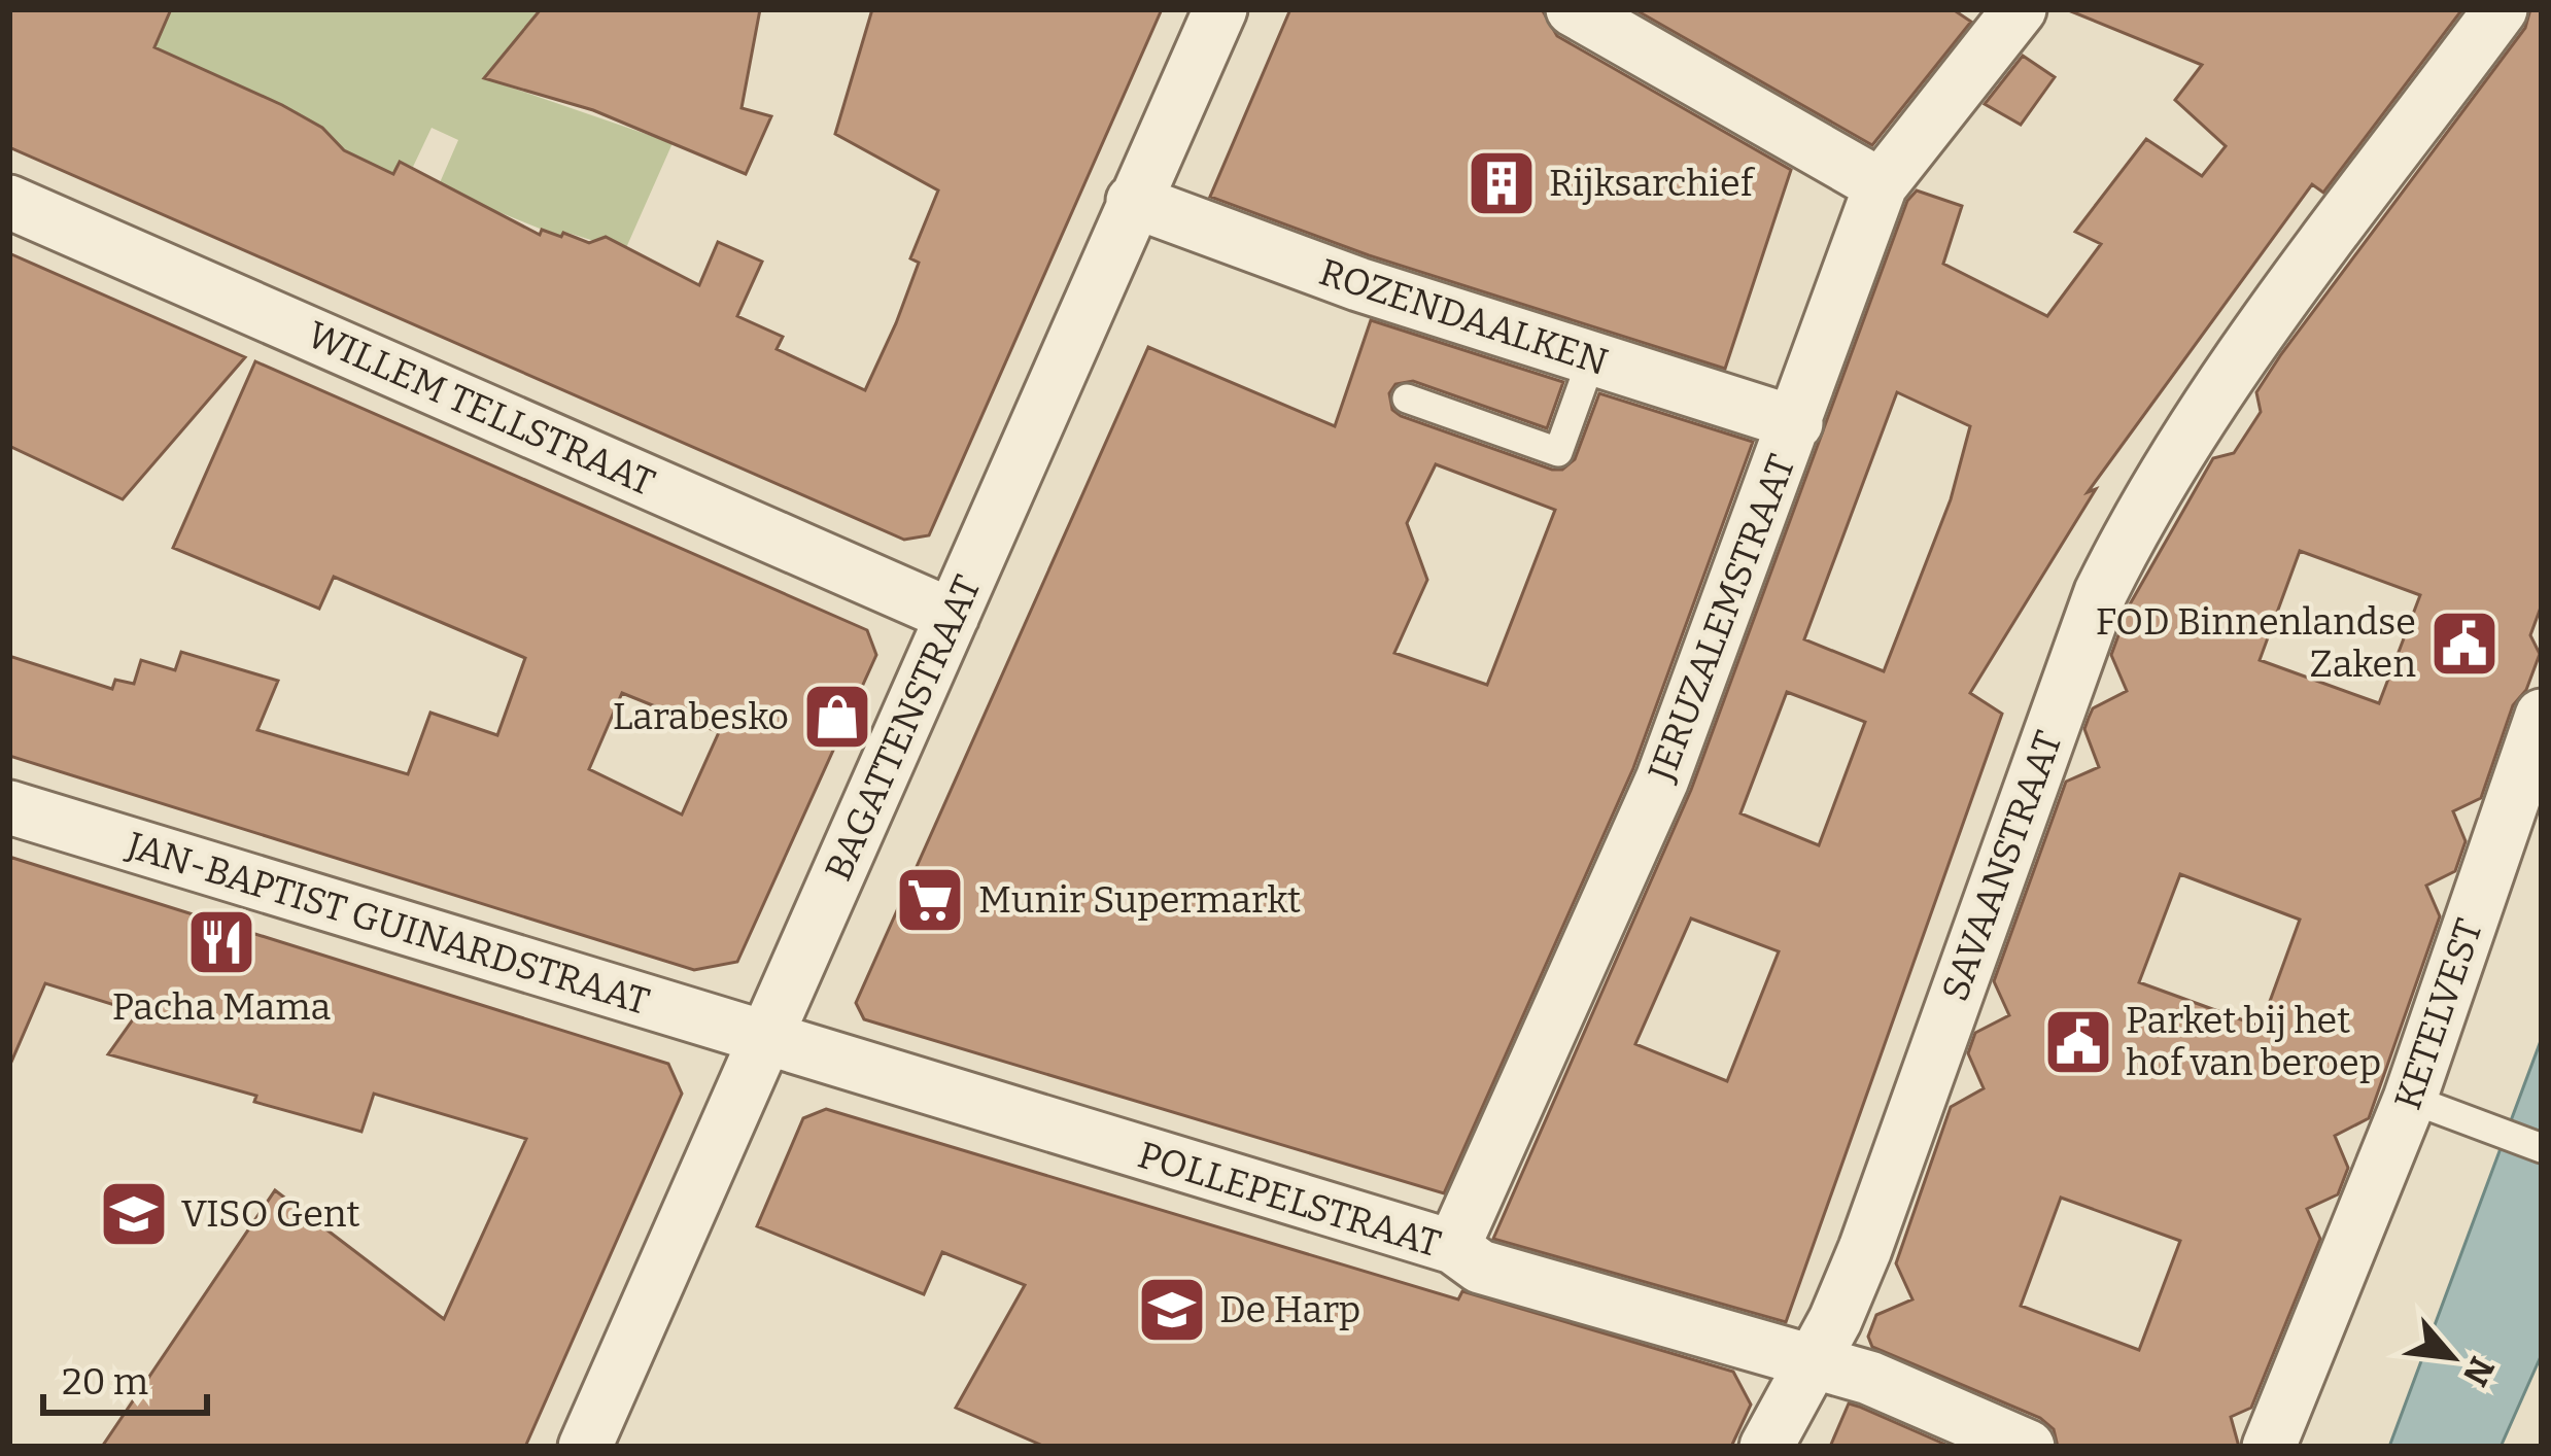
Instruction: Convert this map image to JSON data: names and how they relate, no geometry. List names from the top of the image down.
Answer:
{
  "streets": {
    "street": [
      "ROZENDAALKEN",
      "WILLEM TELLSTRAAT",
      "JERUZALEMSTRAAT",
      "BAGATTENSTRAAT",
      "SAVAANSTRAAT",
      "JAN-BAPTIST GUINARDSTRAAT",
      "KETELVEST",
      "POLLEPELSTRAAT"
    ]
  },
  "crossings": [
    ["ROZENDAALKEN", "JERUZALEMSTRAAT"],
    ["ROZENDAALKEN", "BAGATTENSTRAAT"],
    ["WILLEM TELLSTRAAT", "BAGATTENSTRAAT"],
    ["JERUZALEMSTRAAT", "POLLEPELSTRAAT"],
    ["BAGATTENSTRAAT", "JAN-BAPTIST GUINARDSTRAAT"],
    ["BAGATTENSTRAAT", "POLLEPELSTRAAT"],
    ["SAVAANSTRAAT", "POLLEPELSTRAAT"],
    ["JAN-BAPTIST GUINARDSTRAAT", "POLLEPELSTRAAT"]
  ],
  "places": {
    "building": ["Rijksarchief"],
    "public building": ["FOD Binnenlandse Zaken", "Parket bij het hof van beroep"],
    "shop": ["Larabesko"],
    "supermarket": ["Munir Supermarkt"],
    "restaurant": ["Pacha Mama"],
    "school or university": ["VISO Gent", "De Harp"]
  },
  "scale_bar": "20 m",
  "north": "bottom right"
}
